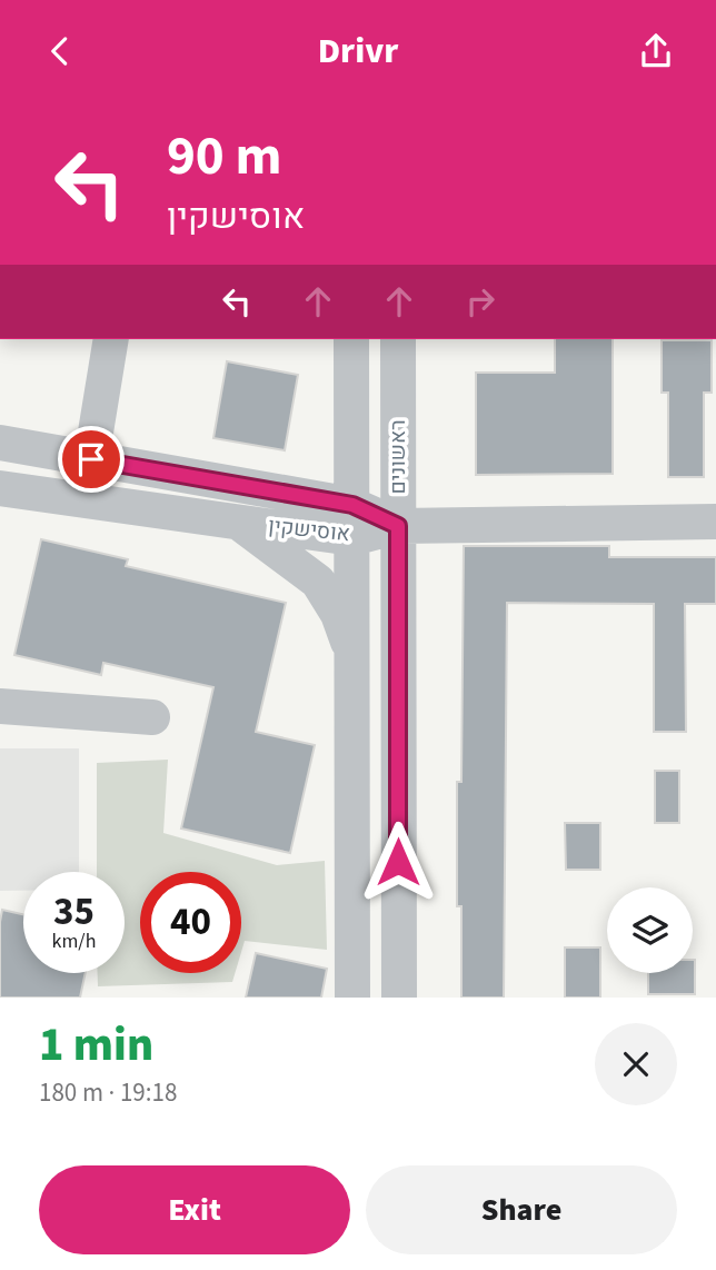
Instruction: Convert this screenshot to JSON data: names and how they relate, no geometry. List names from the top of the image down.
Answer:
{
  "streets": {
    "street": ["ראשונים", "אוסישקין"]
  },
  "crossings": [
    ["ראשונים", "אוסישקין"]
  ],
  "page": {
    "header": "Drivr",
    "turn": ["90 m", "אוסישקין"],
    "speed": "35 km/h",
    "limit": "40",
    "heading": ["1 min", "180 m · 19:18"],
    "buttons": ["Exit", "Share"]
  }
}
